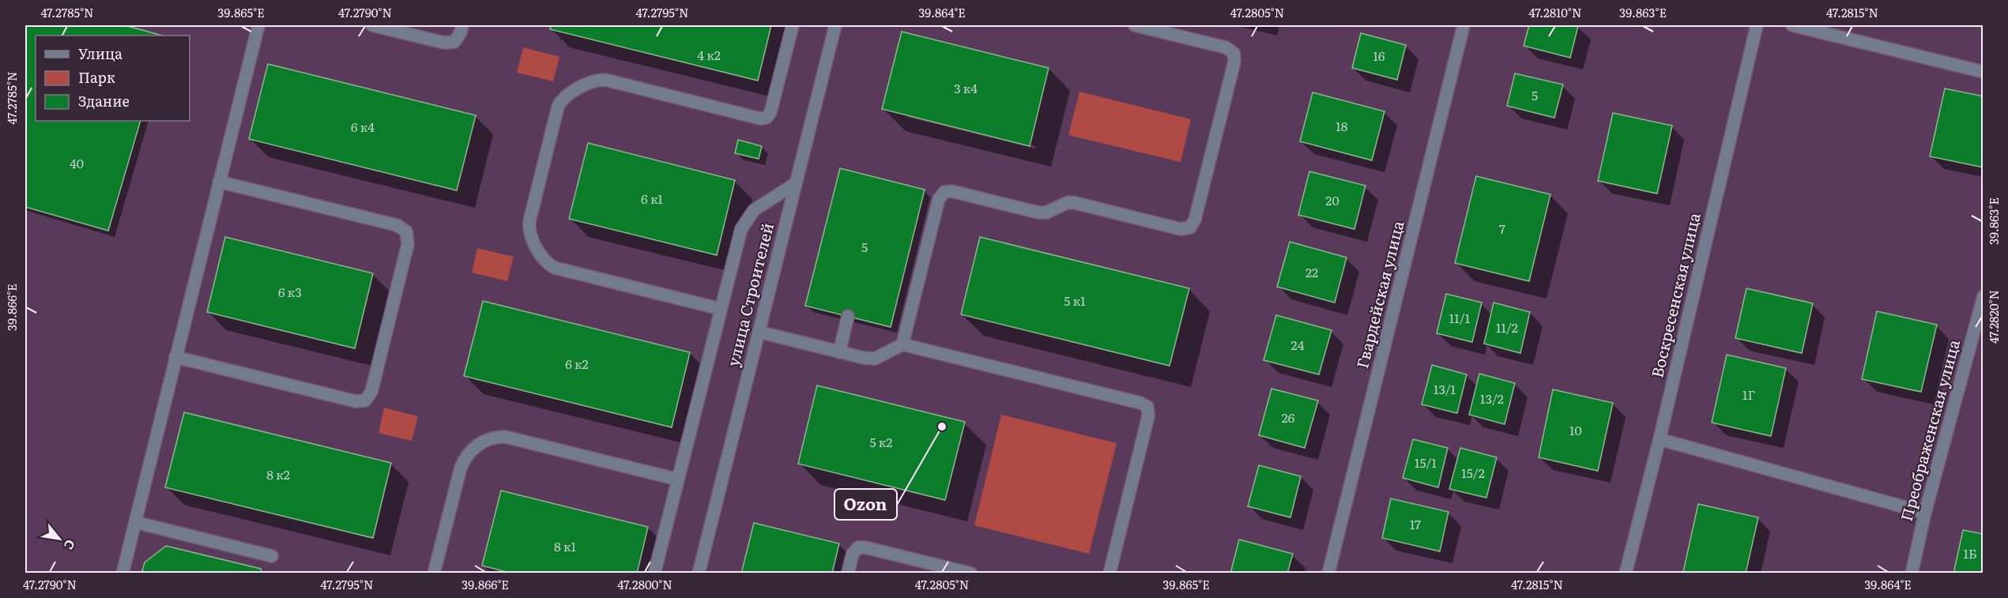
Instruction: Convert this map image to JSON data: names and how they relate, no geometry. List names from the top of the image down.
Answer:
{
  "streets": {
    "street": [
      "улица Строителей",
      "Гвардейская улица",
      "Воскресенская улица",
      "Преображенская улица"
    ]
  },
  "places": ["Ozon"],
  "house_numbers": [
    "4 к2",
    "16",
    "3 к4",
    "5",
    "18",
    "6 к4",
    "40",
    "6 к1",
    "20",
    "7",
    "5",
    "22",
    "6 к3",
    "5 к1",
    "11/1",
    "11/2",
    "24",
    "6 к2",
    "13/1",
    "1Г",
    "13/2",
    "26",
    "10",
    "5 к2",
    "15/1",
    "15/2",
    "8 к2",
    "17",
    "8 к1",
    "1Б"
  ],
  "legend": ["Улица", "Парк", "Здание"],
  "north": "bottom right",
  "coordinates": [
    "47.2785°N",
    "39.865°E",
    "47.2790°N",
    "47.2795°N",
    "39.864°E",
    "47.2805°N",
    "47.2810°N",
    "39.863°E",
    "47.2815°N",
    "39.866°E",
    "47.2820°N",
    "47.2800°N"
  ]
}
